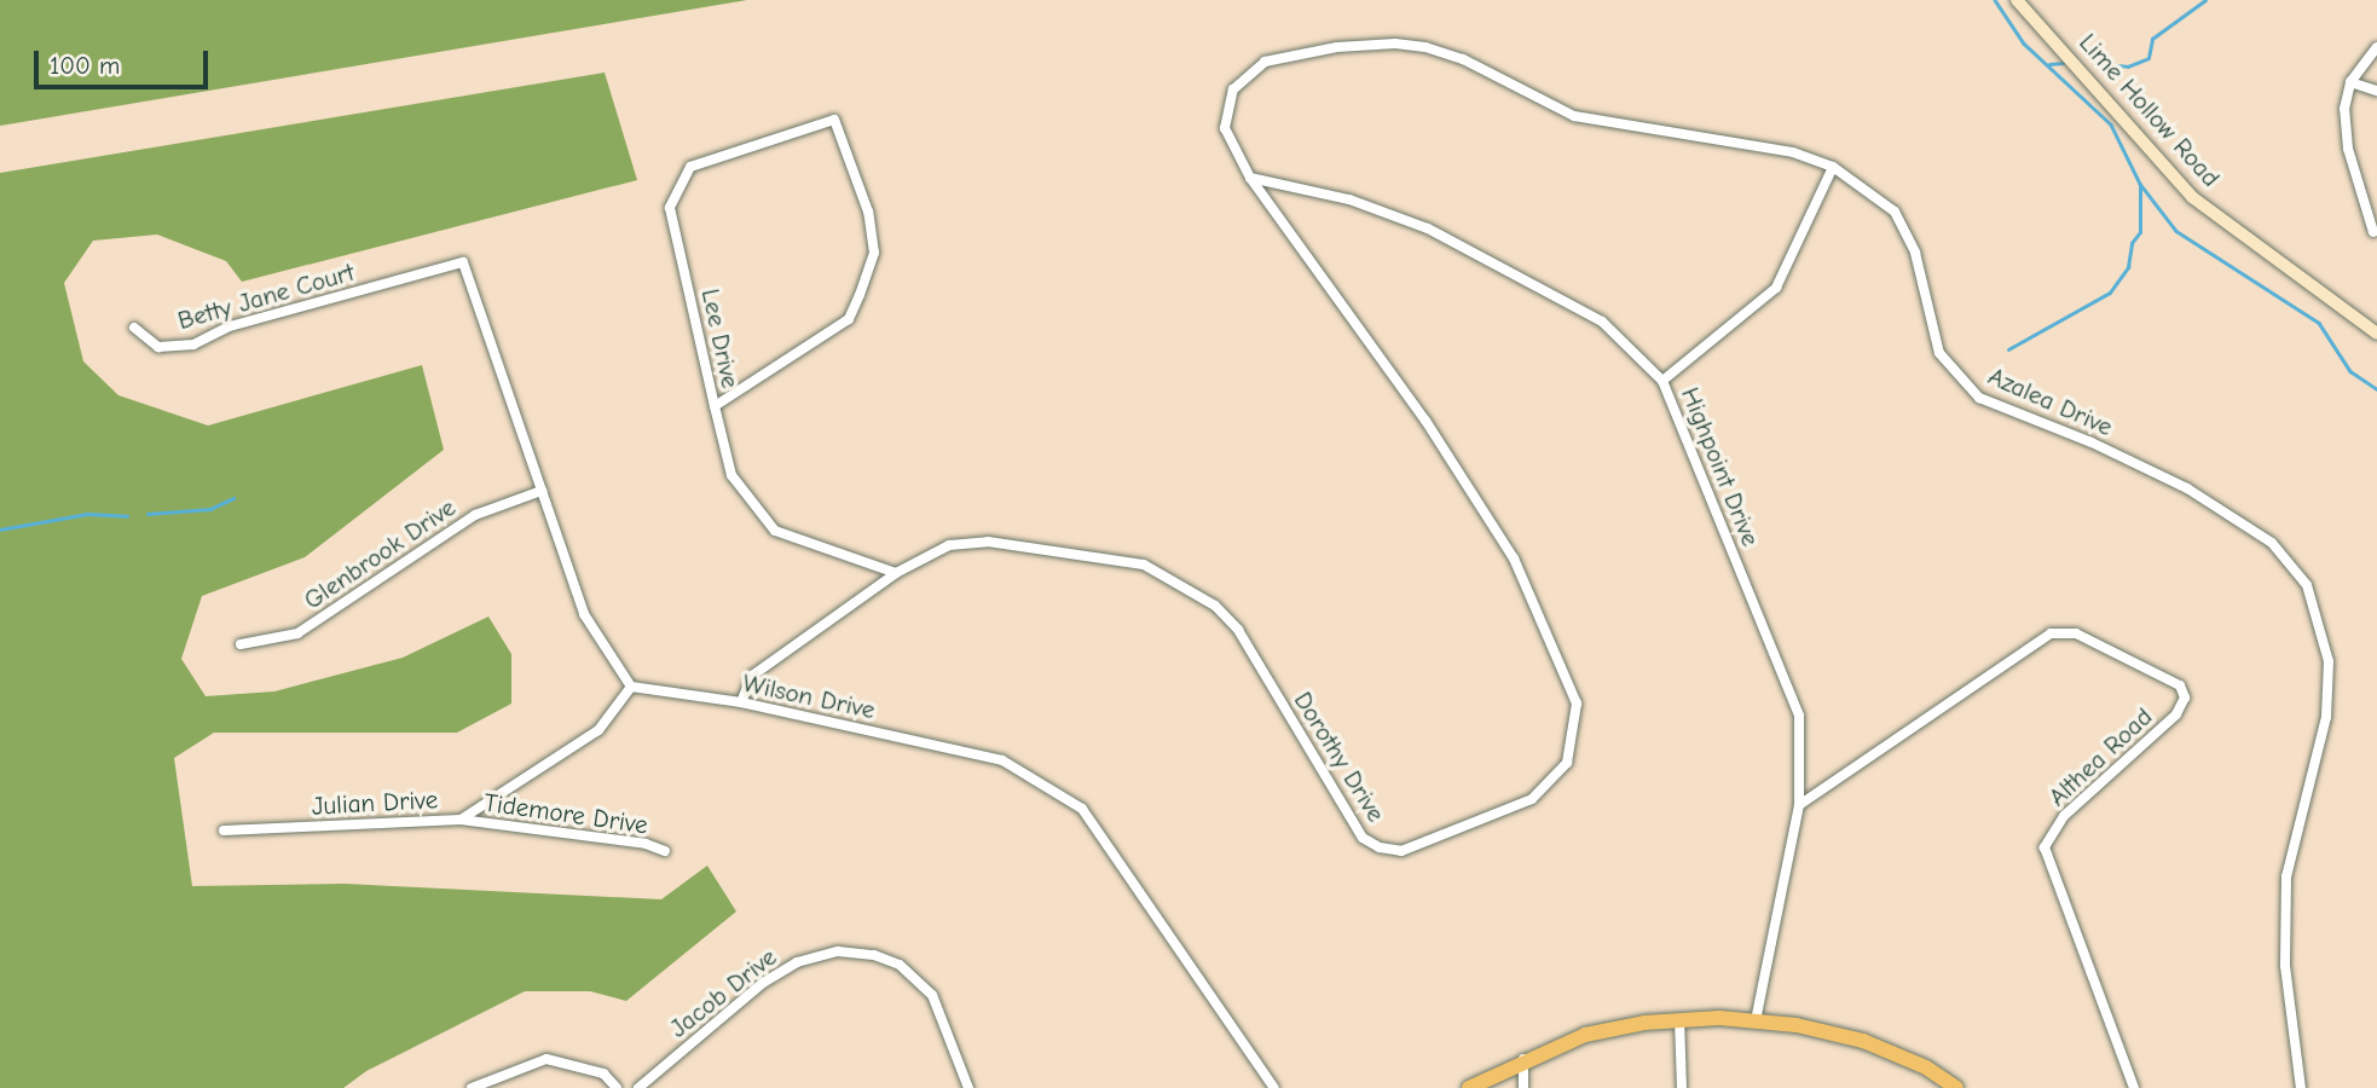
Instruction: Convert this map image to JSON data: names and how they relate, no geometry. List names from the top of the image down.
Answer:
{
  "streets": {
    "street": [
      "Lime Hollow Road",
      "Betty Jane Court",
      "Lee Drive",
      "Azalea Drive",
      "Highpoint Drive",
      "Glenbrook Drive",
      "Wilson Drive",
      "Dorothy Drive",
      "Althea Road",
      "Julian Drive",
      "Tidemore Drive",
      "Jacob Drive"
    ]
  },
  "crossings": [
    ["Betty Jane Court", "Glenbrook Drive"],
    ["Lee Drive", "Dorothy Drive"],
    ["Azalea Drive", "Highpoint Drive"],
    ["Azalea Drive", "Dorothy Drive"],
    ["Highpoint Drive", "Dorothy Drive"],
    ["Highpoint Drive", "Althea Road"],
    ["Wilson Drive", "Dorothy Drive"],
    ["Wilson Drive", "Julian Drive"],
    ["Julian Drive", "Tidemore Drive"]
  ],
  "scale_bar": "100 m"
}
